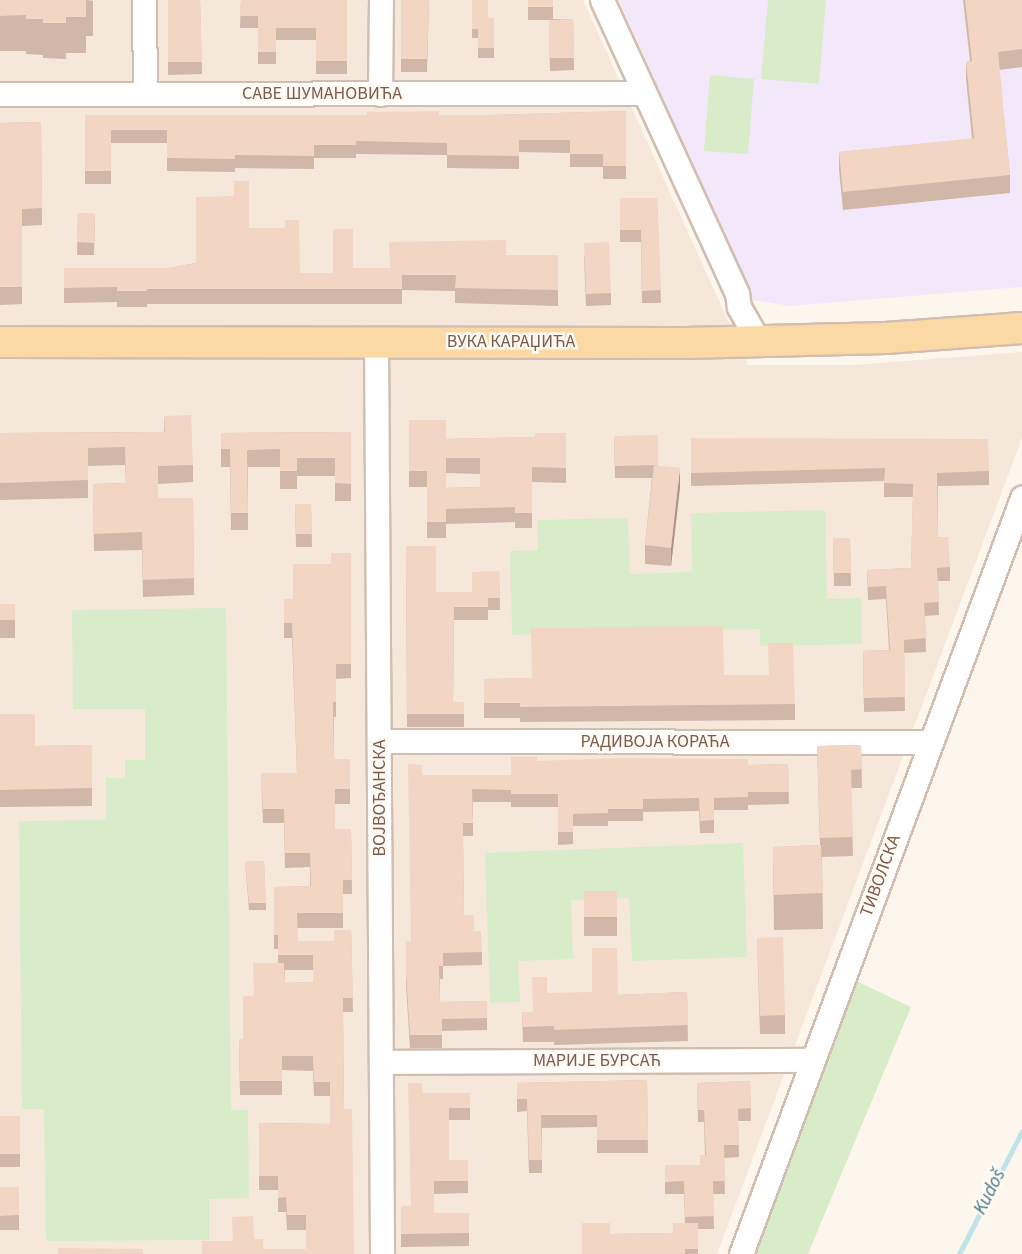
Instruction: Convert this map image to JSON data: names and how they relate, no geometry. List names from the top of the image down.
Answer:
{
  "streets": {
    "main road": ["ВУКА КАРАЏИЋА"],
    "street": [
      "САВЕ ШУМАНОВИЋА",
      "РАДИВОЈА КОРАЋА",
      "ВОЈВОЂАНСКА",
      "ТИВОЛСКА",
      "МАРИЈЕ БУРСАЋ"
    ]
  },
  "crossings": [
    ["ВУКА КАРАЏИЋА", "ВОЈВОЂАНСКА"],
    ["РАДИВОЈА КОРАЋА", "ВОЈВОЂАНСКА"],
    ["РАДИВОЈА КОРАЋА", "ТИВОЛСКА"],
    ["ВОЈВОЂАНСКА", "МАРИЈЕ БУРСАЋ"],
    ["ТИВОЛСКА", "МАРИЈЕ БУРСАЋ"]
  ],
  "water": ["Kudoš"]
}
